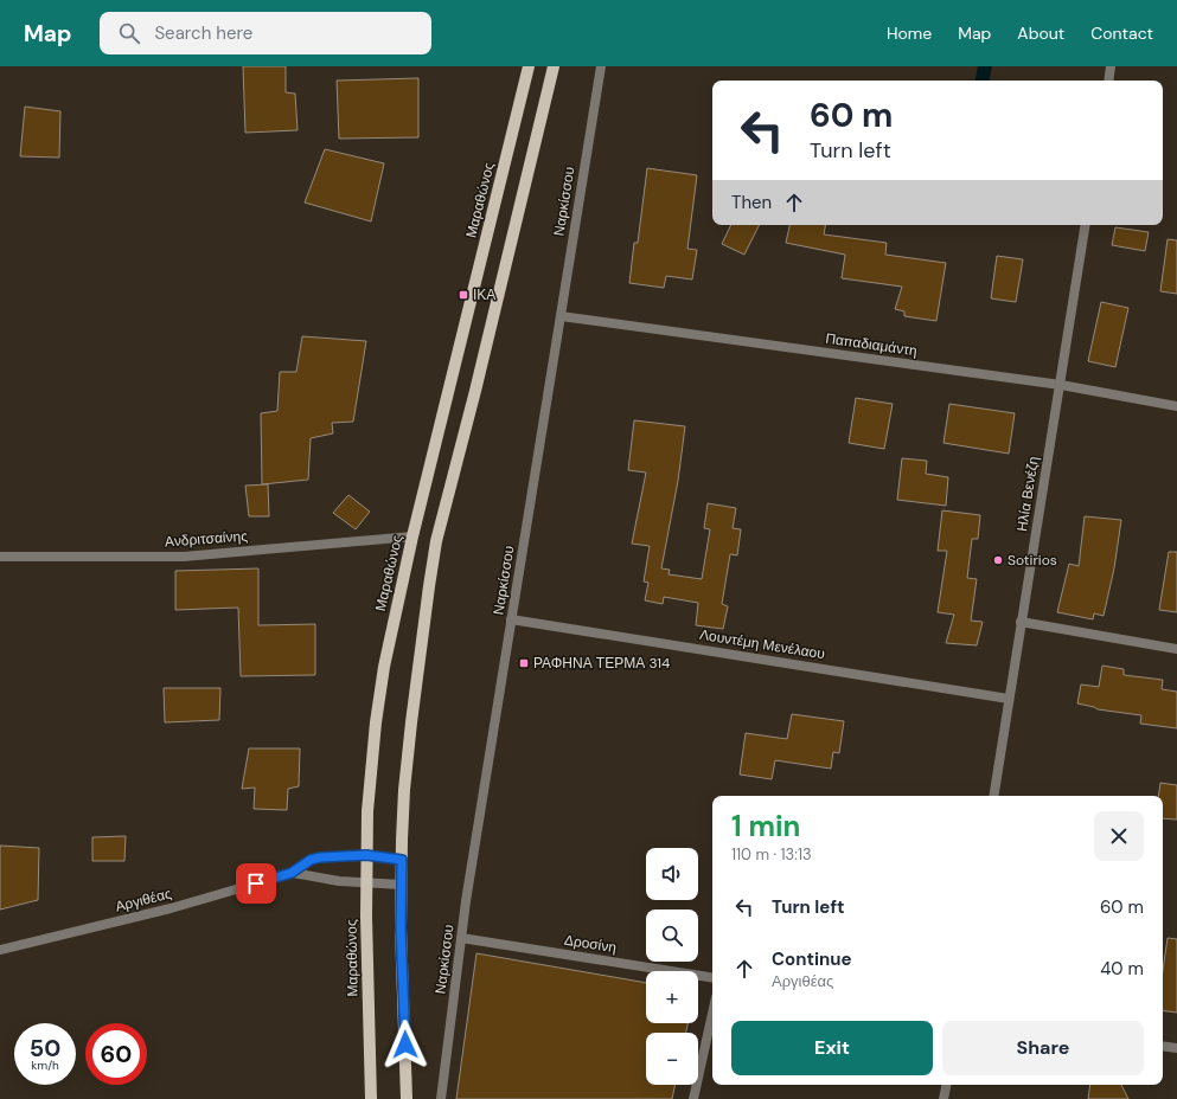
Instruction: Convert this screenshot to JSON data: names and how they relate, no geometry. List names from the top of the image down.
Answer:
{
  "streets": {
    "main road": ["Μαραθώνος"],
    "street": [
      "Ναρκίσσου",
      "Παπαδιαμάντη",
      "Ηλία Βενέζη",
      "Ανδριτσαίνης",
      "Λουντέμη Μενέλαου",
      "Αργιθέας",
      "Δροσίνη"
    ]
  },
  "crossings": [
    ["Μαραθώνος", "Ανδριτσαίνης"],
    ["Ναρκίσσου", "Παπαδιαμάντη"],
    ["Ναρκίσσου", "Λουντέμη Μενέλαου"],
    ["Ναρκίσσου", "Δροσίνη"],
    ["Παπαδιαμάντη", "Ηλία Βενέζη"],
    ["Ηλία Βενέζη", "Λουντέμη Μενέλαου"]
  ],
  "places": {
    "transit": ["ΙΚΑ", "ΡΑΦΗΝΑ ΤΕΡΜΑ 314"],
    "other": ["Sotirios"]
  },
  "page": {
    "header": "Map",
    "search": "Search here",
    "nav": [
      "Home",
      "Map",
      "About",
      "Contact"
    ],
    "turn": ["60 m", "Turn left"],
    "then": "Then",
    "heading": ["1 min", "110 m · 13:13"],
    "map_buttons": ["+", "−"],
    "list": [
      {
        "name": "Turn left",
        "value": "60 m"
      },
      {
        "name": "Continue",
        "note": "Αργιθέας",
        "value": "40 m"
      }
    ],
    "buttons": ["Exit", "Share"],
    "speed": "50 km/h",
    "limit": "60"
  }
}
